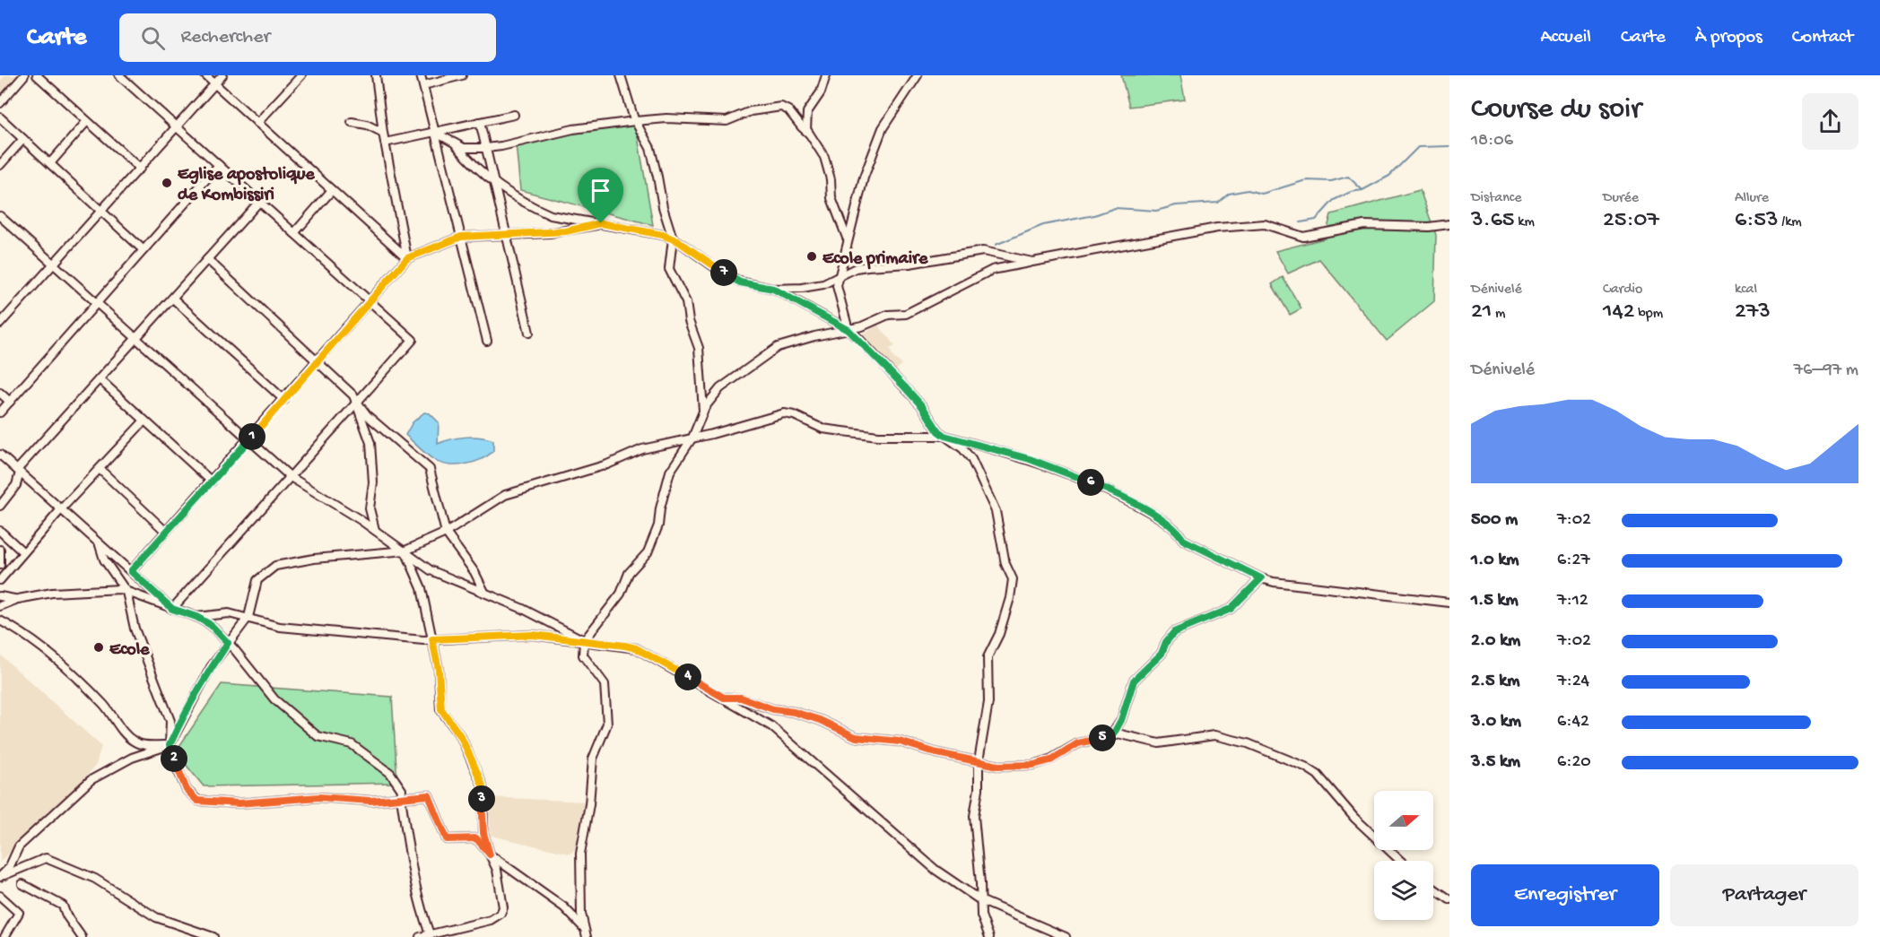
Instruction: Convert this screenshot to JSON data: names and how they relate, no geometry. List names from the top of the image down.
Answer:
{
  "places": ["Eglise apostolique de Kombissiri", "Ecole primaire", "Ecole"],
  "north": "right",
  "page": {
    "header": "Carte",
    "search": "Rechercher",
    "nav": [
      "Accueil",
      "Carte",
      "À propos",
      "Contact"
    ],
    "heading": ["Course du soir", "18:06"],
    "stats": [
      ["Distance", "3.65 km"],
      ["Durée", "25:07"],
      ["Allure", "6:53 /km"],
      ["Dénivelé", "21 m"],
      ["Cardio", "142 bpm"],
      ["kcal", "273"]
    ],
    "pins": [
      "7",
      "1",
      "6",
      "4",
      "5",
      "2",
      "3"
    ],
    "chart": ["Dénivelé", "76–97 m"],
    "list": [
      {
        "name": "500 m",
        "note": "7:02"
      },
      {
        "name": "1.0 km",
        "note": "6:27"
      },
      {
        "name": "1.5 km",
        "note": "7:12"
      },
      {
        "name": "2.0 km",
        "note": "7:02"
      },
      {
        "name": "2.5 km",
        "note": "7:24"
      },
      {
        "name": "3.0 km",
        "note": "6:42"
      },
      {
        "name": "3.5 km",
        "note": "6:20"
      }
    ],
    "buttons": ["Enregistrer", "Partager"]
  }
}
